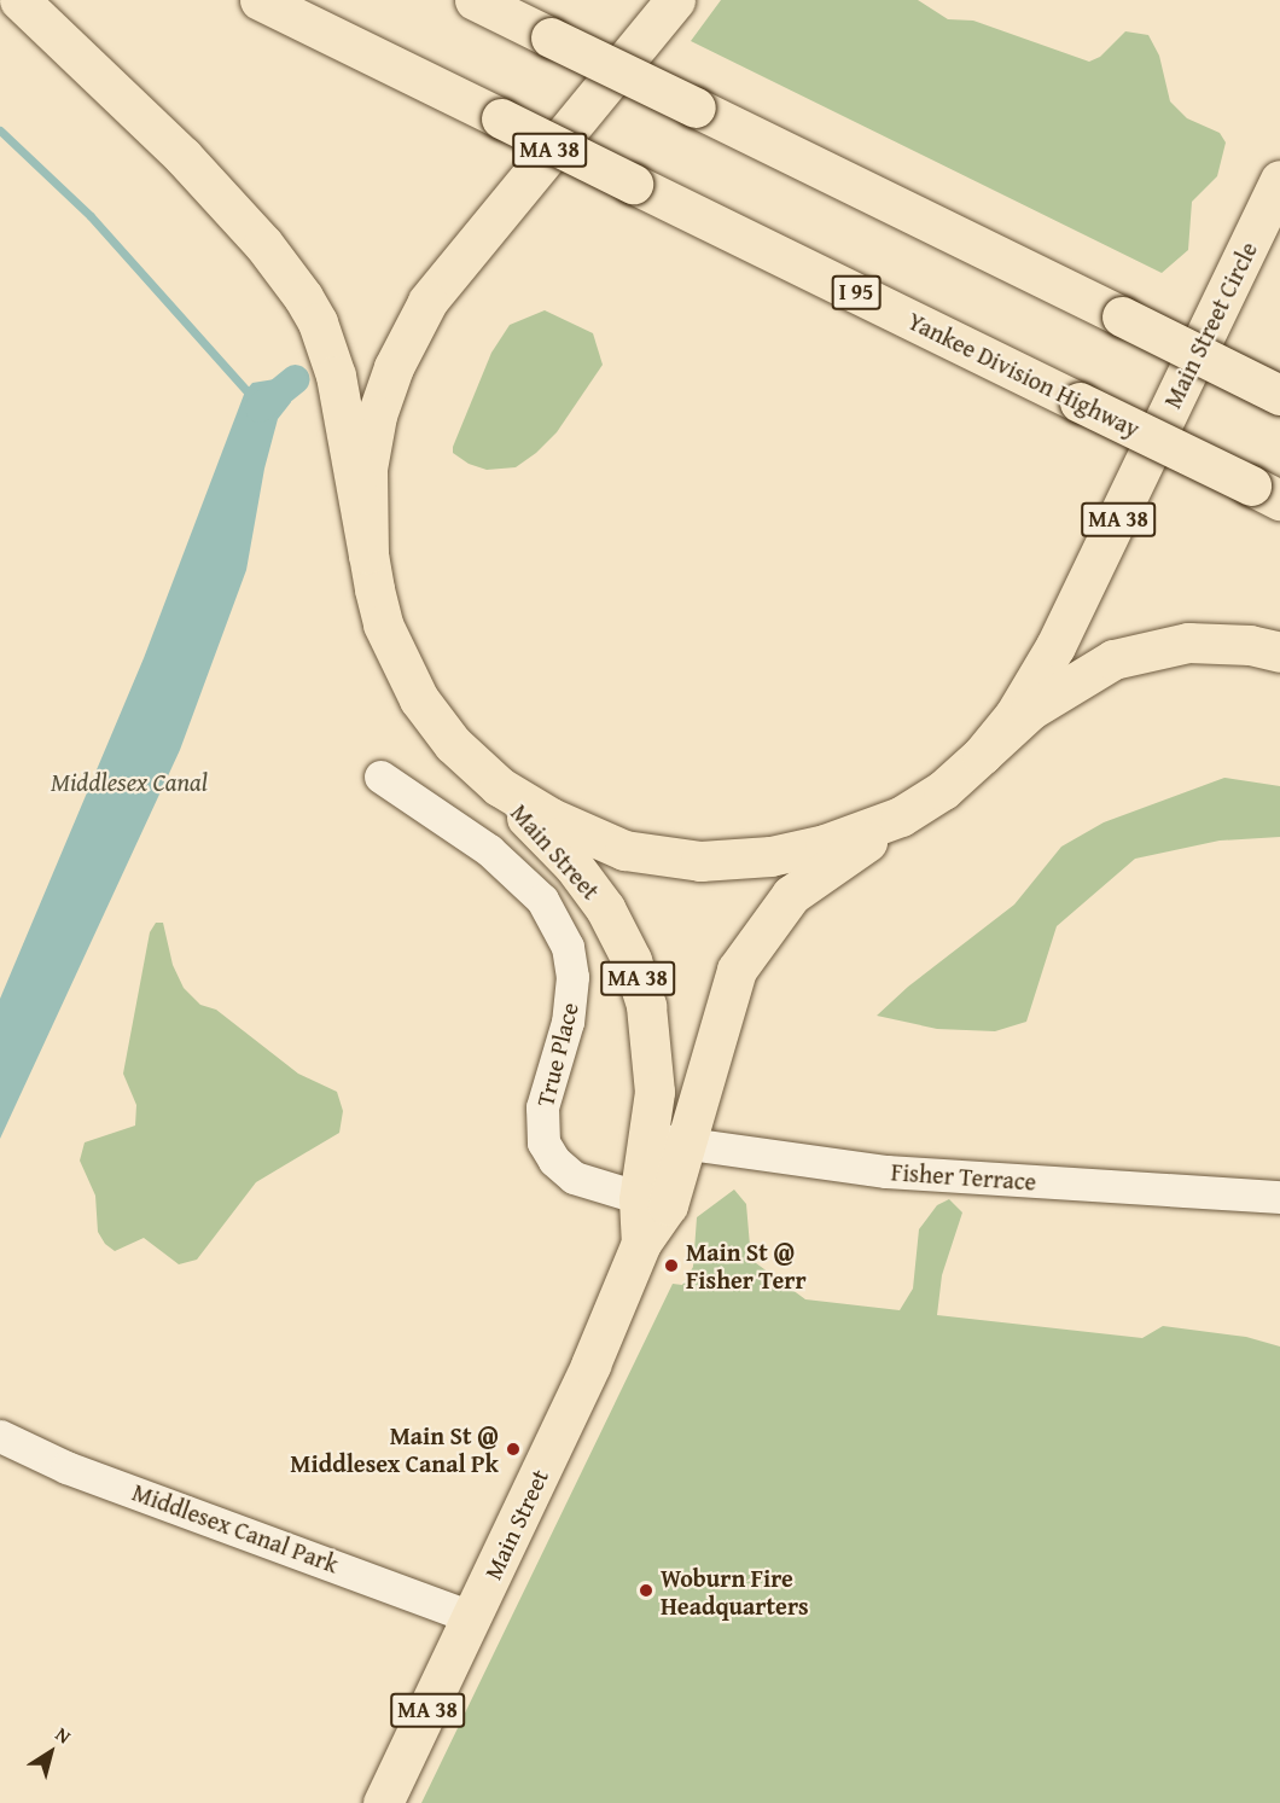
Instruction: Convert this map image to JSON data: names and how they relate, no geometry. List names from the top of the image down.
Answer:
{
  "streets": {
    "main road": [
      "MA 38",
      "I 95",
      "Main Street Circle",
      "Yankee Division Highway",
      "Main Street"
    ],
    "street": ["True Place", "Fisher Terrace", "Middlesex Canal Park"]
  },
  "crossings": [
    ["Main Street Circle", "Main Street"],
    ["Main Street", "True Place"],
    ["Main Street", "Fisher Terrace"],
    ["Main Street", "Middlesex Canal Park"]
  ],
  "water": ["Middlesex Canal"],
  "places": ["Main St @ Fisher Terr", "Main St @ Middlesex Canal Pk", "Woburn Fire Headquarters"],
  "north": "top right"
}
